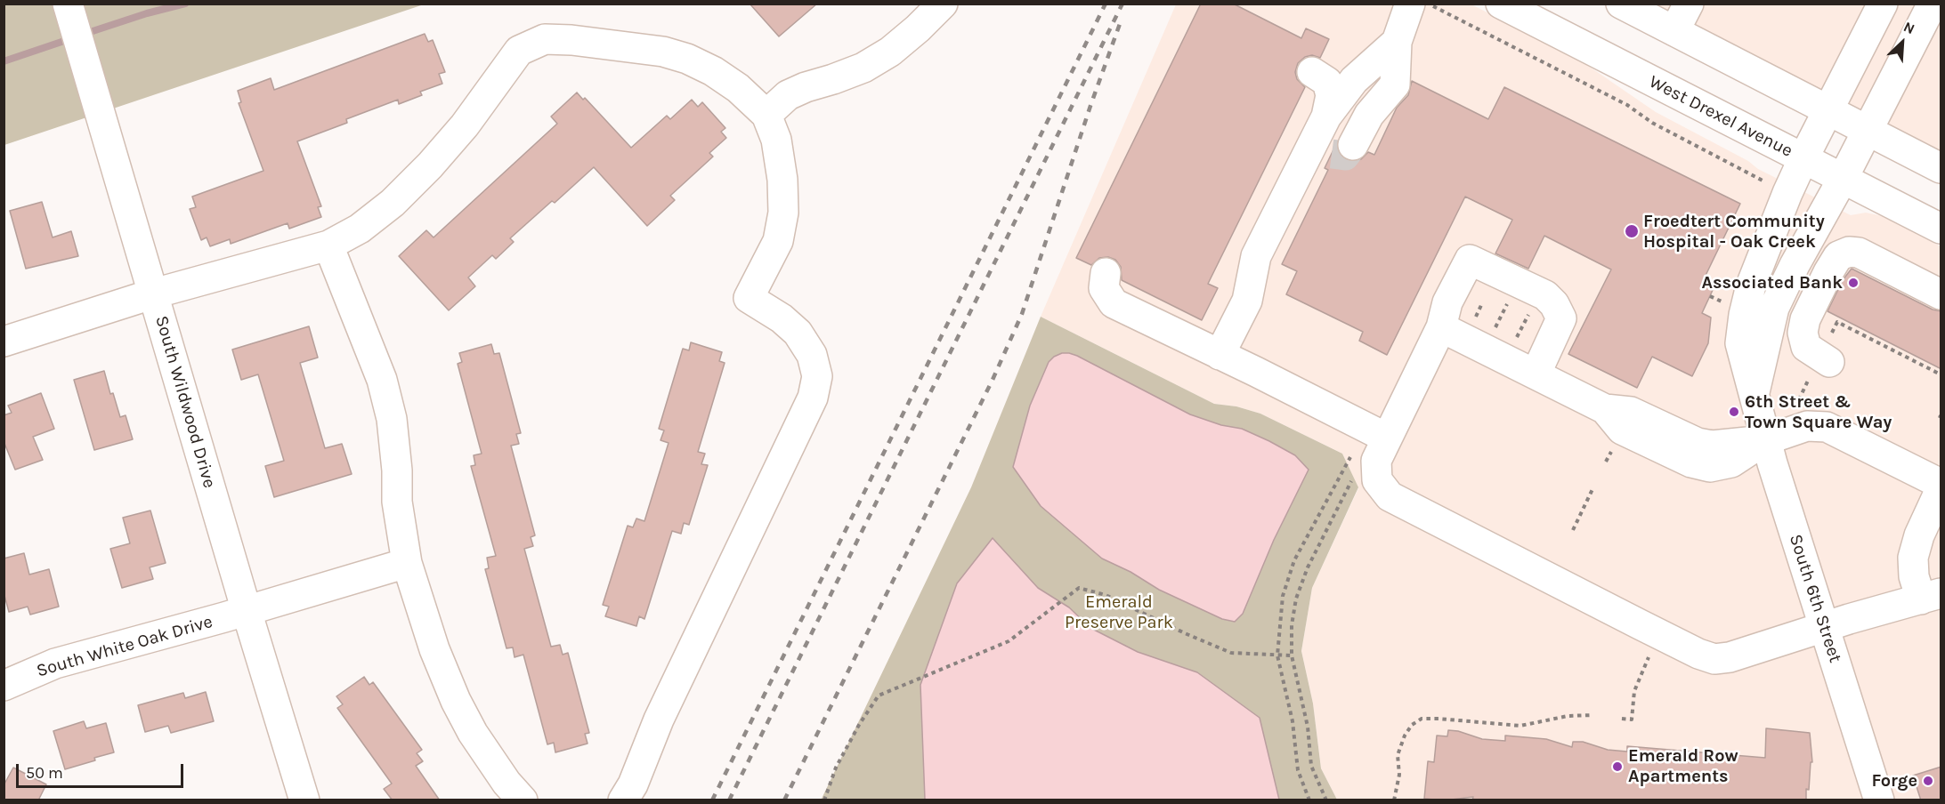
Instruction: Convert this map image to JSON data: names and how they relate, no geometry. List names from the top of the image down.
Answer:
{
  "streets": {
    "street": [
      "West Drexel Avenue",
      "South Wildwood Drive",
      "South 6th Street",
      "South White Oak Drive"
    ]
  },
  "crossings": [
    ["West Drexel Avenue", "South 6th Street"],
    ["South Wildwood Drive", "South White Oak Drive"]
  ],
  "parks": ["Emerald Preserve Park"],
  "places": [
    "Froedtert Community Hospital - Oak Creek",
    "Associated Bank",
    "6th Street & Town Square Way",
    "Emerald Row Apartments",
    "Forge"
  ],
  "scale_bar": "50 m",
  "north": "top right"
}
